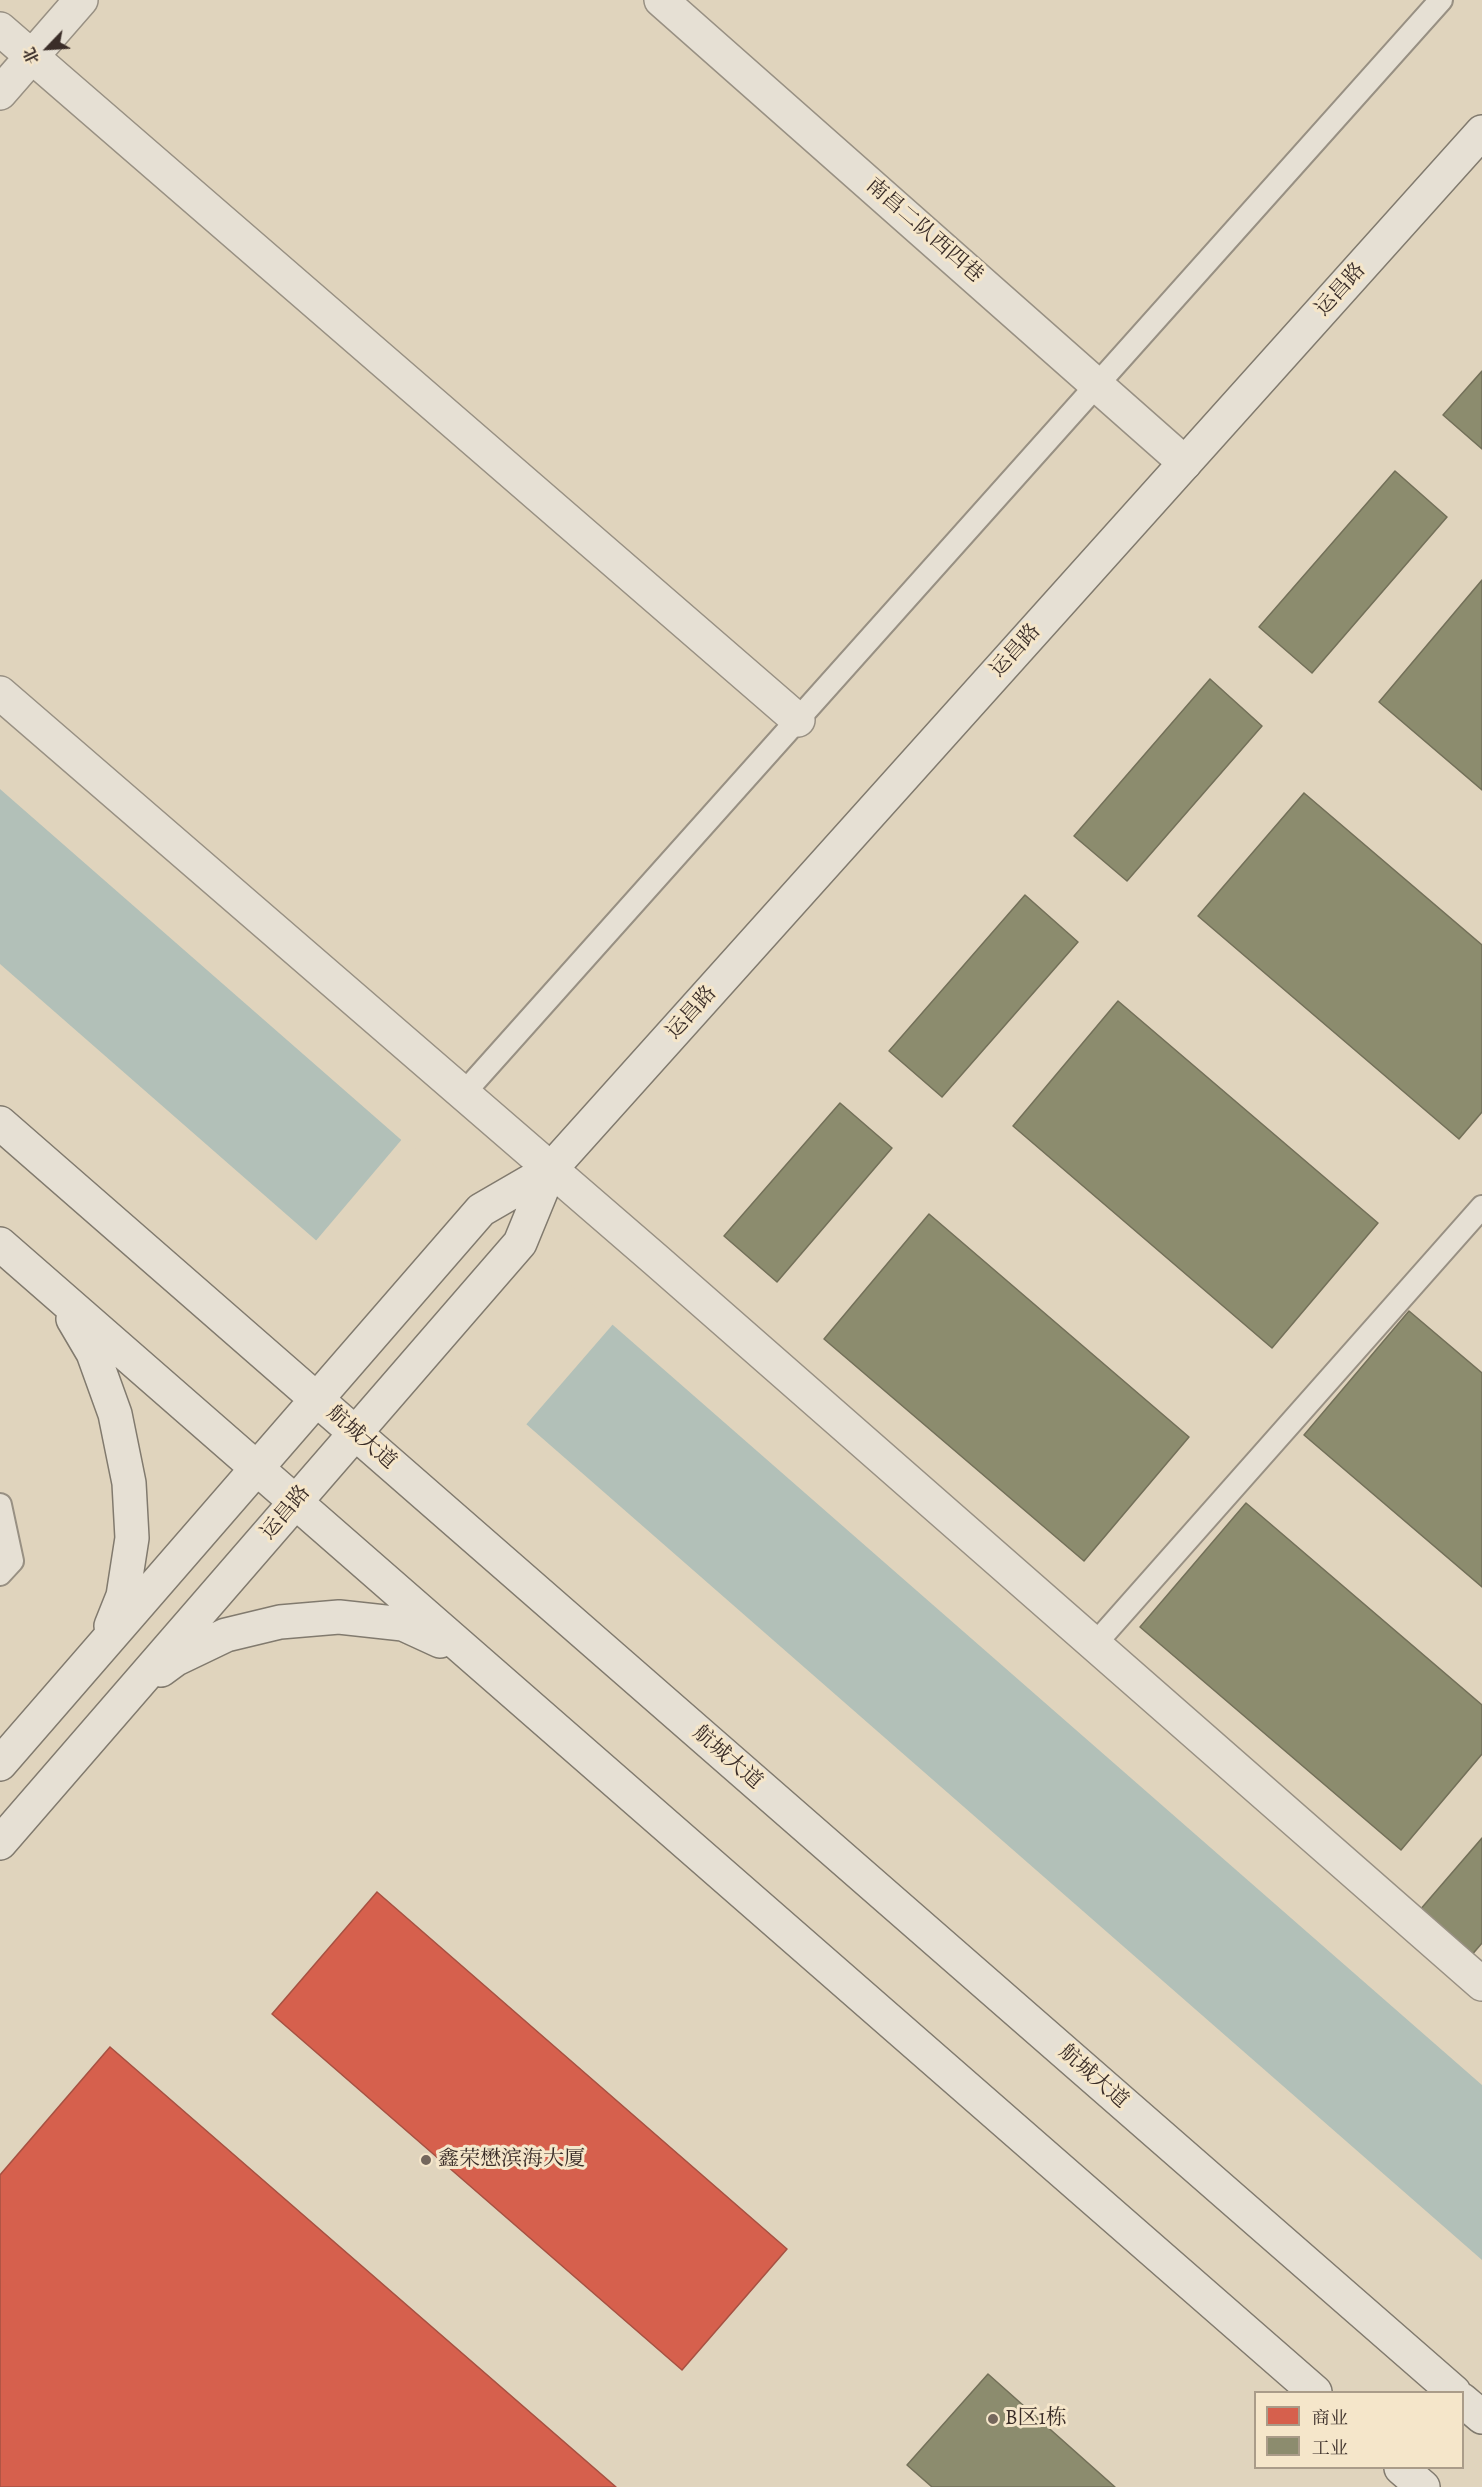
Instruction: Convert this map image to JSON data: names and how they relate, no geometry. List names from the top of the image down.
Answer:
{
  "streets": {
    "street": ["南昌二队西四巷", "运昌路", "航城大道"]
  },
  "crossings": [
    ["南昌二队西四巷", "运昌路"],
    ["运昌路", "航城大道"]
  ],
  "places": ["鑫荣懋滨海大厦", "B区1栋"],
  "legend": ["商业", "工业"],
  "north": "bottom left"
}
